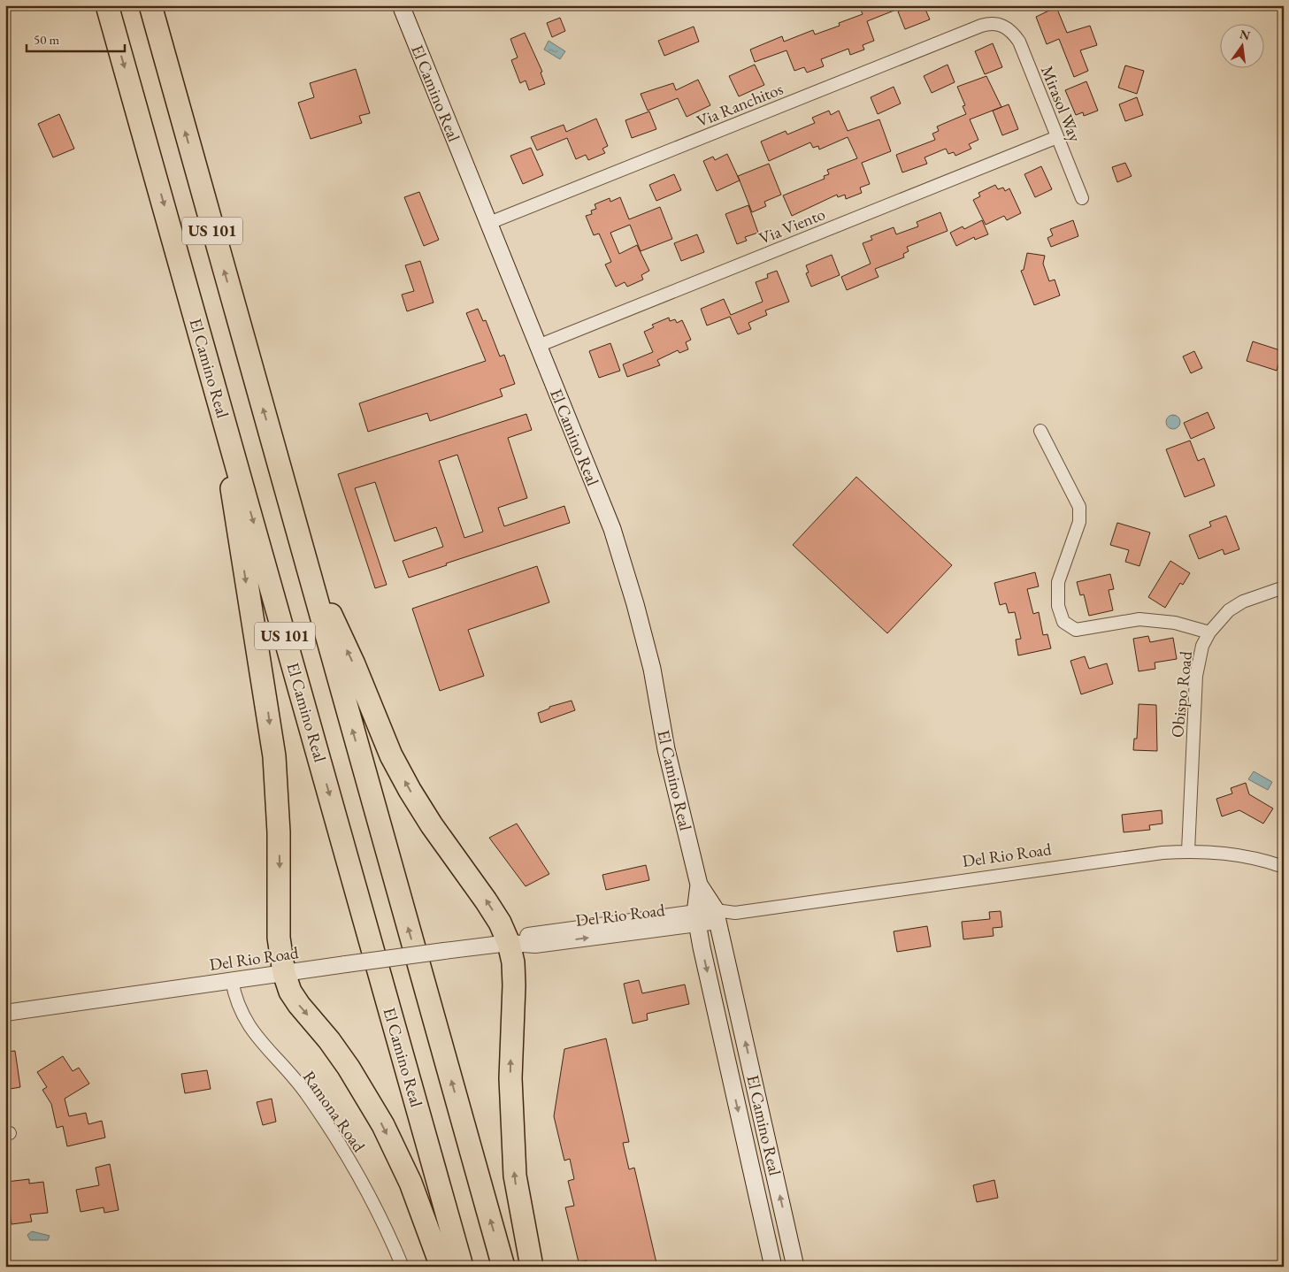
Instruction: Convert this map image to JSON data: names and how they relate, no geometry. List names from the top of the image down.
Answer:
{
  "streets": {
    "highway": ["El Camino Real", "US 101"],
    "street": [
      "Mirasol Way",
      "Via Ranchitos",
      "Via Viento",
      "Obispo Road",
      "Del Rio Road",
      "Ramona Road"
    ]
  },
  "crossings": [
    ["El Camino Real", "Via Ranchitos"],
    ["El Camino Real", "Via Viento"],
    ["El Camino Real", "Del Rio Road"],
    ["Mirasol Way", "Via Ranchitos"],
    ["Mirasol Way", "Via Viento"],
    ["Obispo Road", "Del Rio Road"],
    ["Del Rio Road", "Ramona Road"]
  ],
  "scale_bar": "50 m",
  "north": "top"
}
